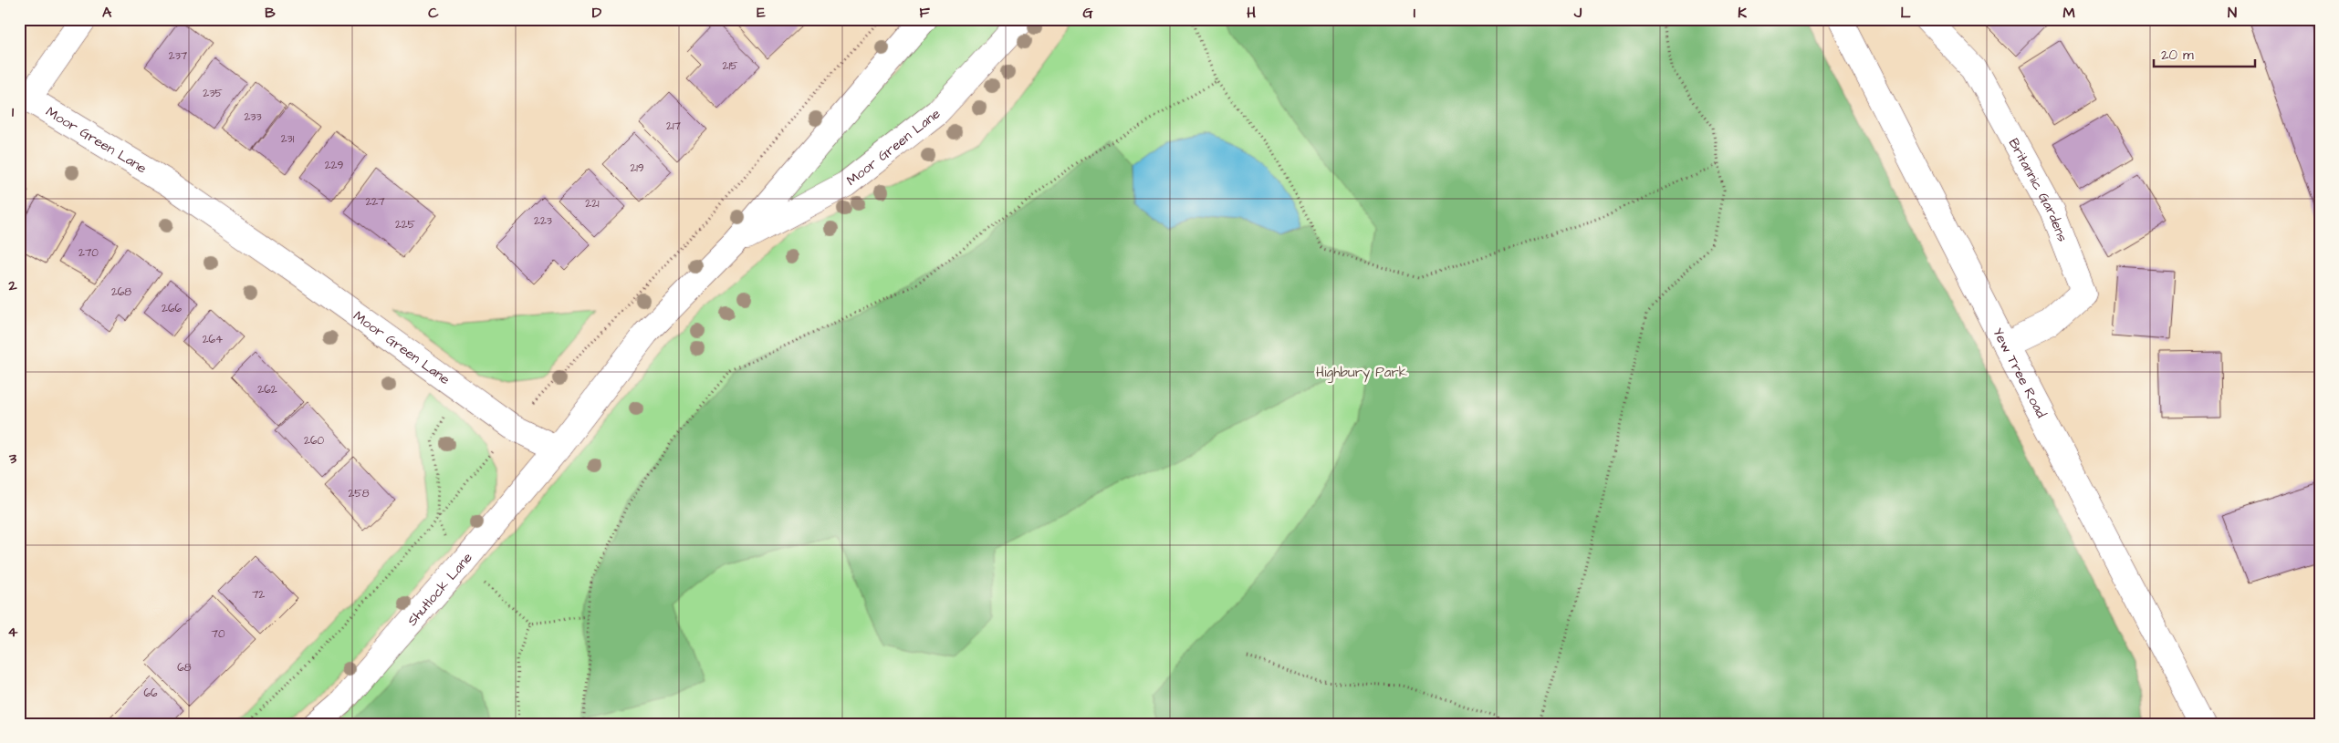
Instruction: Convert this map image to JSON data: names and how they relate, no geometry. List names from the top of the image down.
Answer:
{
  "streets": {
    "street": [
      "Moor Green Lane",
      "Britannic Gardens",
      "Yew Tree Road",
      "Shutlock Lane"
    ]
  },
  "crossings": [
    ["Moor Green Lane", "Shutlock Lane"],
    ["Britannic Gardens", "Yew Tree Road"]
  ],
  "parks": ["Highbury Park"],
  "house_numbers": [
    "237",
    "215",
    "235",
    "233",
    "217",
    "231",
    "229",
    "219",
    "227",
    "221",
    "223",
    "225",
    "270",
    "268",
    "266",
    "264",
    "262",
    "260",
    "258",
    "72",
    "70",
    "68",
    "66"
  ],
  "scale_bar": "20 m",
  "grid": {
    "columns": [
      "A",
      "B",
      "C",
      "D",
      "E",
      "F",
      "G",
      "H",
      "I",
      "J",
      "K",
      "L",
      "M",
      "N"
    ],
    "rows": [
      "1",
      "2",
      "3",
      "4"
    ]
  }
}
